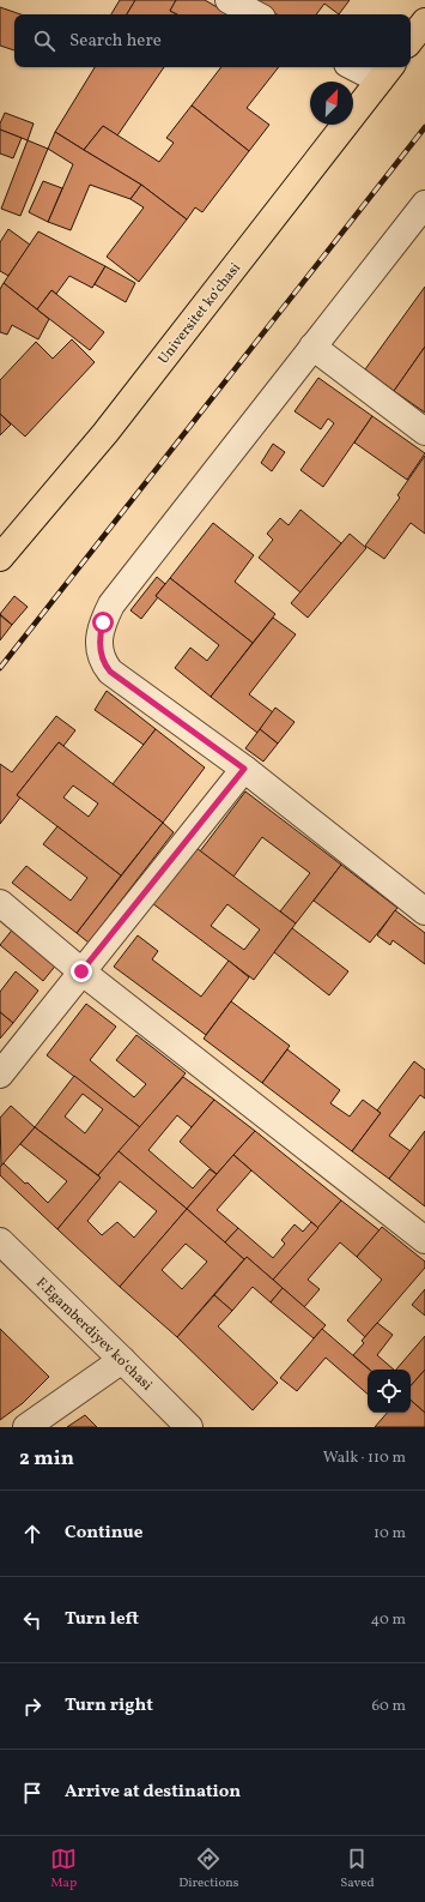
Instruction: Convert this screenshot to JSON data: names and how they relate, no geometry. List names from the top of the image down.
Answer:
{
  "streets": {
    "main road": ["Universitet kо‘chasi"],
    "street": ["F.Egamberdiyev kо‘chasi"]
  },
  "north": "top right",
  "page": {
    "search": "Search here",
    "heading": ["2 min", "Walk · 110 m"],
    "list": [
      ["Continue", "10 m"],
      ["Turn left", "40 m"],
      ["Turn right", "60 m"],
      "Arrive at destination"
    ],
    "nav": ["Map", "Directions", "Saved"]
  }
}
